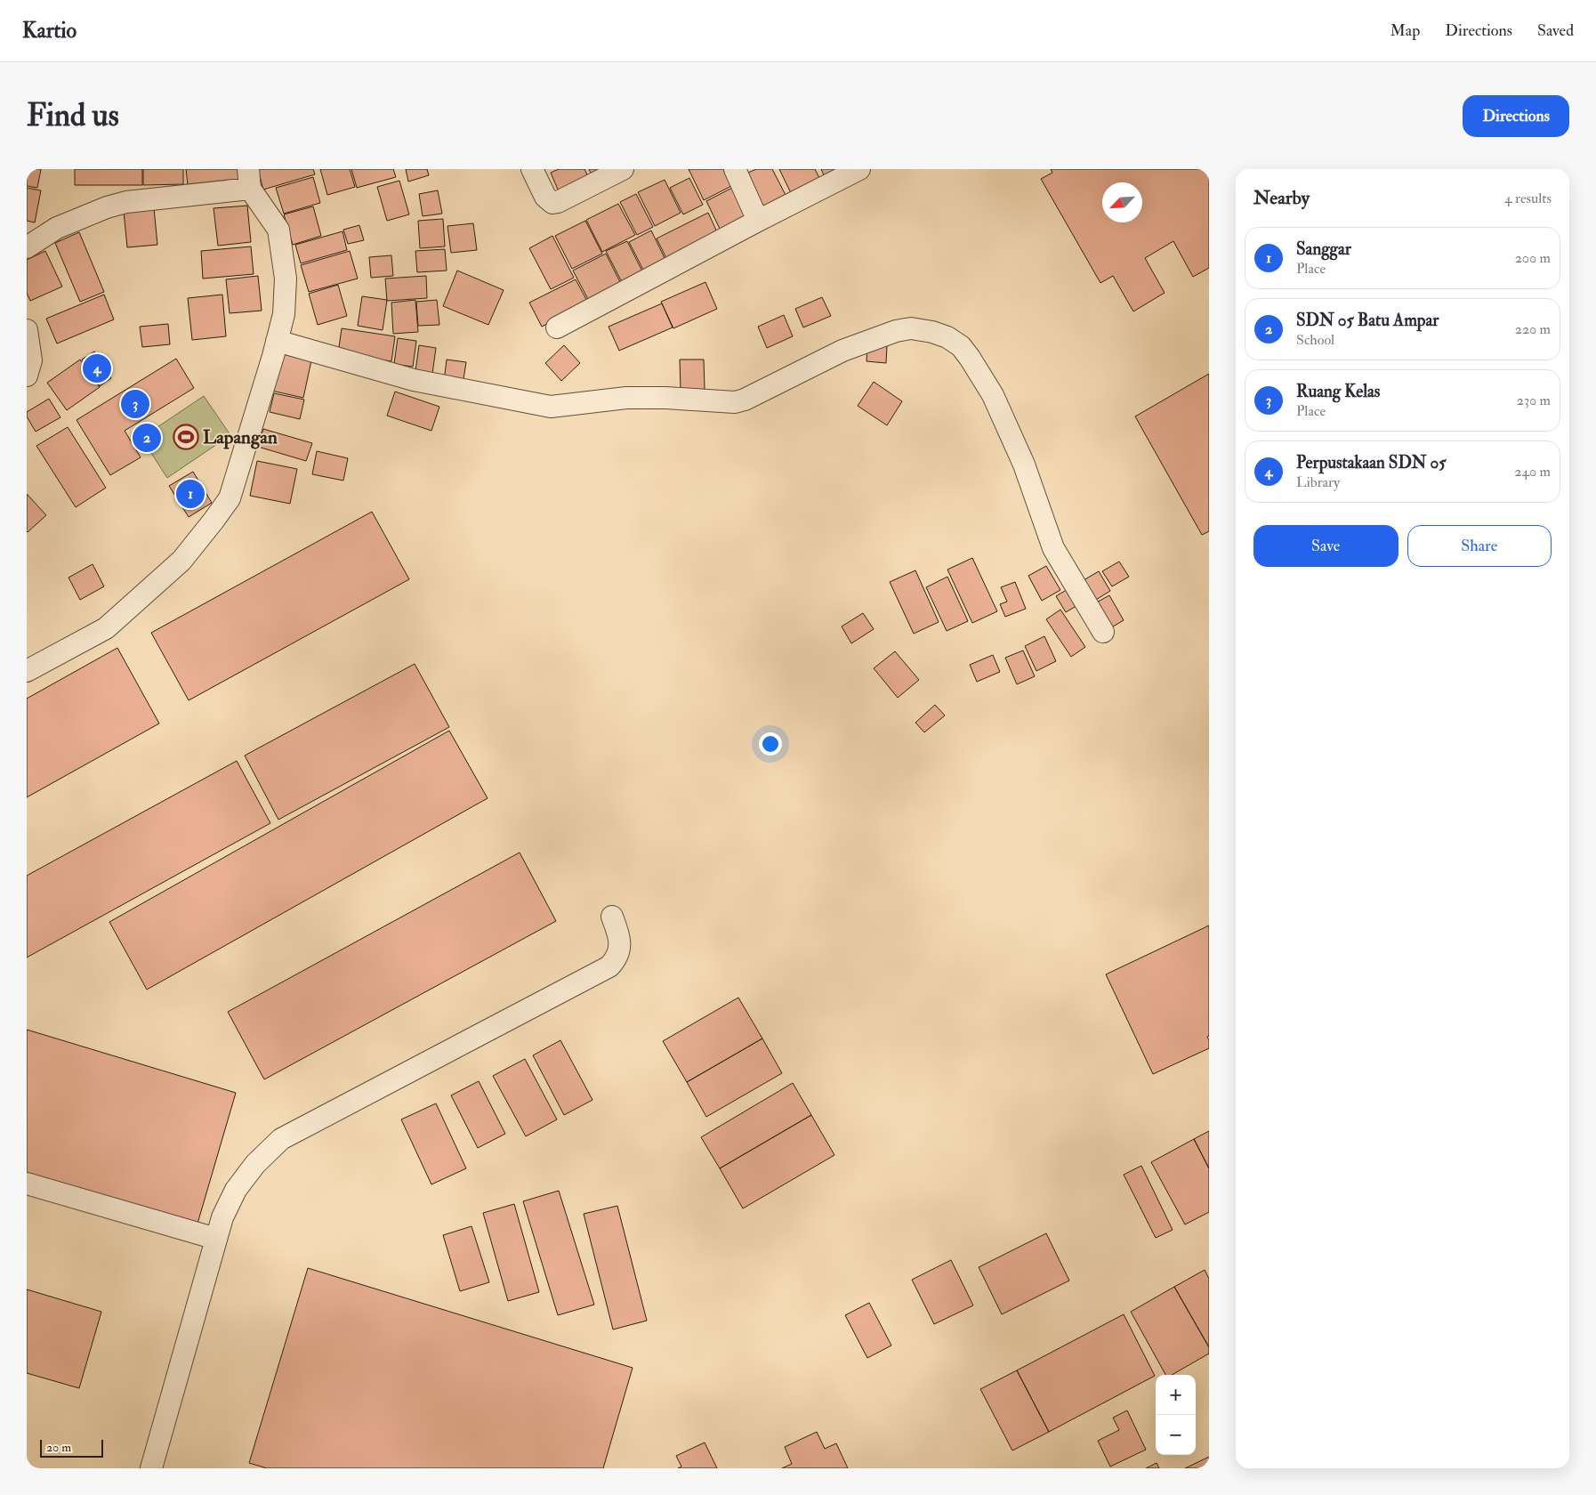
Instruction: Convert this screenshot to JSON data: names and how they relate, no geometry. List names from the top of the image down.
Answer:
{
  "places": {
    "sports": ["Lapangan"]
  },
  "scale_bar": "20 m",
  "north": "bottom left",
  "page": {
    "header": "Kartio",
    "nav": ["Map", "Directions", "Saved"],
    "buttons": [
      "Directions",
      ["Save", "Share"]
    ],
    "title": "Find us",
    "heading": ["Nearby", "4 results"],
    "list": [
      {
        "mark": "1",
        "name": "Sanggar",
        "note": "Place",
        "value": "200 m"
      },
      {
        "mark": "2",
        "name": "SDN 05 Batu Ampar",
        "note": "School",
        "value": "220 m"
      },
      {
        "mark": "3",
        "name": "Ruang Kelas",
        "note": "Place",
        "value": "230 m"
      },
      {
        "mark": "4",
        "name": "Perpustakaan SDN 05",
        "note": "Library",
        "value": "240 m"
      }
    ],
    "pins": [
      "4",
      "3",
      "2",
      "1"
    ],
    "map_buttons": ["+", "−"],
    "scale": "20 m"
  }
}
